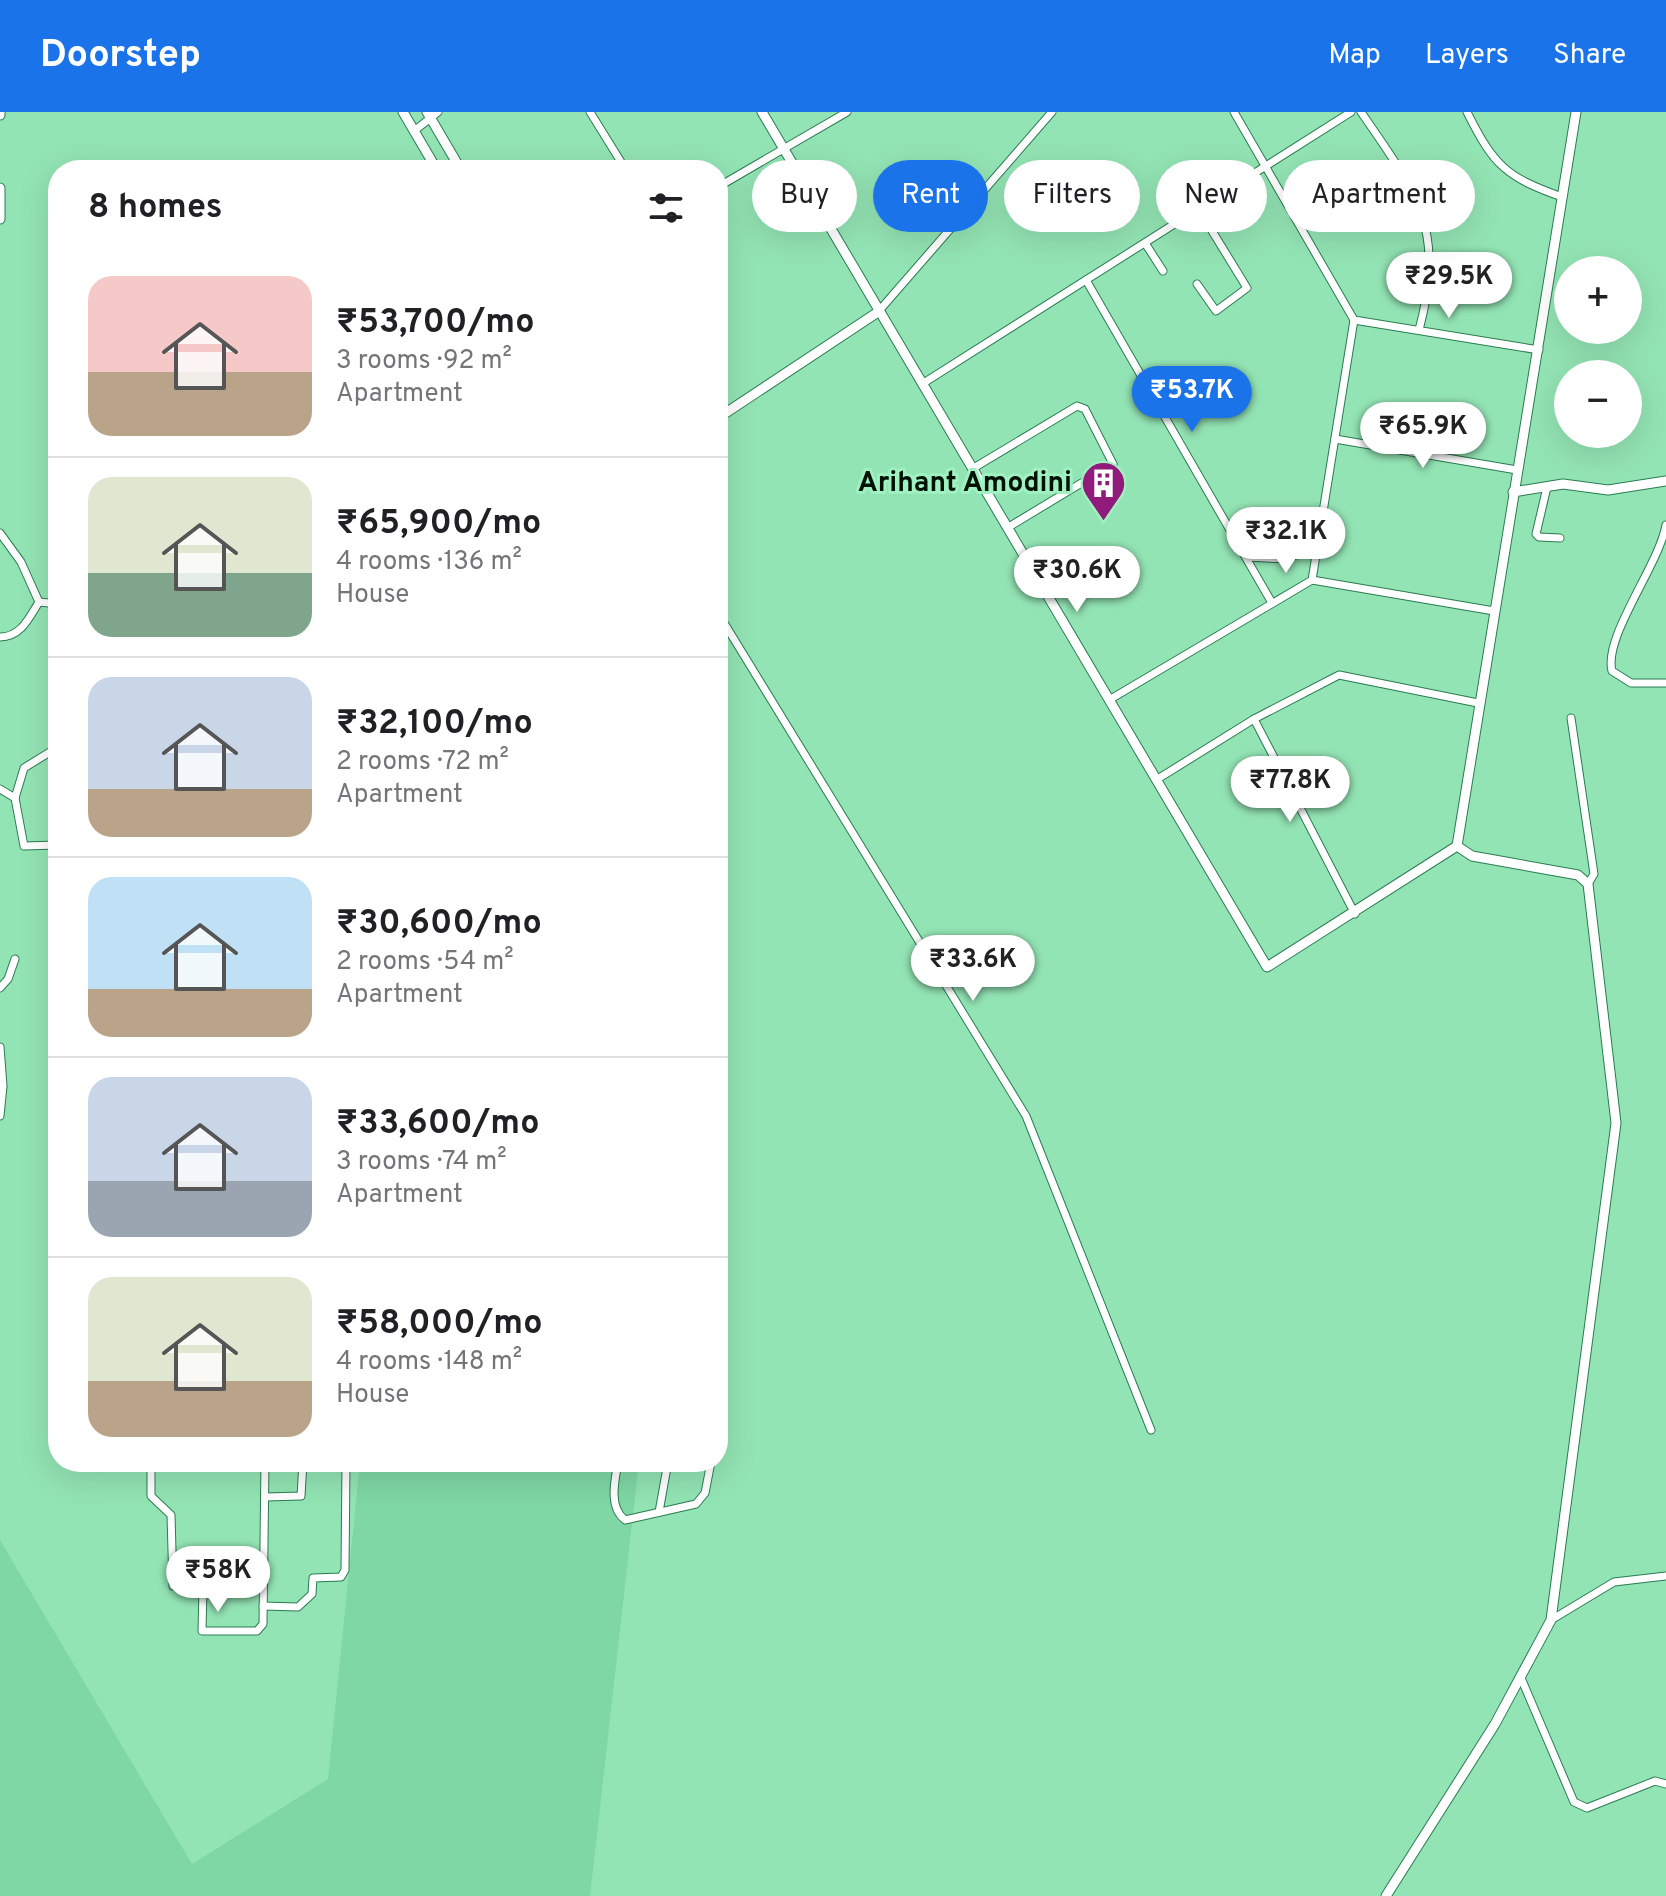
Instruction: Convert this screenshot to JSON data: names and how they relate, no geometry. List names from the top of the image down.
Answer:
{
  "places": {
    "building": ["Arihant Amodini"]
  },
  "page": {
    "header": "Doorstep",
    "nav": ["Map", "Layers", "Share"],
    "chip": [
      "Buy",
      "Rent",
      "Filters",
      "New",
      "Apartment"
    ],
    "heading": "8 homes",
    "price": [
      "₹29.5K",
      "₹53.7K",
      "₹65.9K",
      "₹32.1K",
      "₹30.6K",
      "₹77.8K",
      "₹33.6K",
      "₹58K"
    ],
    "map_buttons": ["+", "−"],
    "list": [
      {
        "name": "₹53,700/mo",
        "note": "3 rooms · 92 m² · Apartment"
      },
      {
        "name": "₹65,900/mo",
        "note": "4 rooms · 136 m² · House"
      },
      {
        "name": "₹32,100/mo",
        "note": "2 rooms · 72 m² · Apartment"
      },
      {
        "name": "₹30,600/mo",
        "note": "2 rooms · 54 m² · Apartment"
      },
      {
        "name": "₹33,600/mo",
        "note": "3 rooms · 74 m² · Apartment"
      },
      {
        "name": "₹58,000/mo",
        "note": "4 rooms · 148 m² · House"
      }
    ]
  }
}
